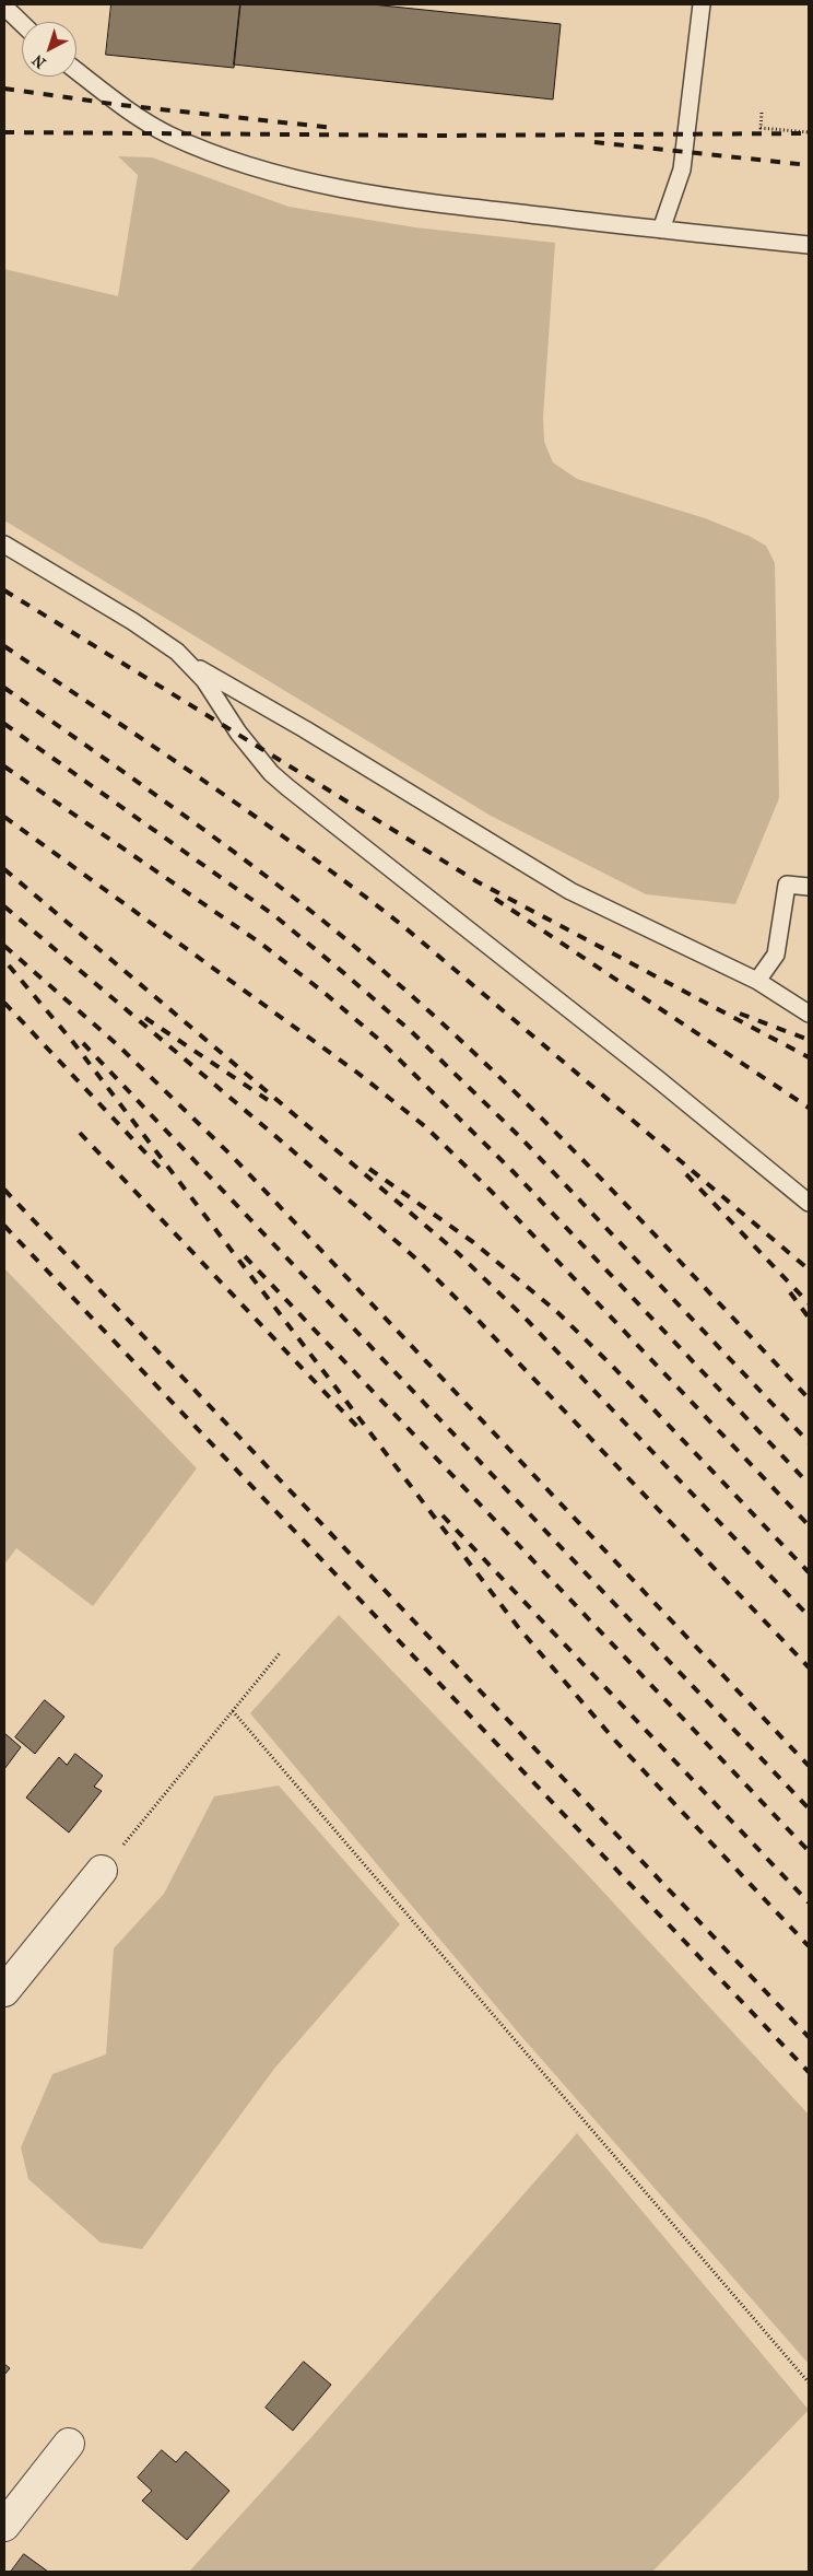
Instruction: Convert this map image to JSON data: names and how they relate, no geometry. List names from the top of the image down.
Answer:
{
  "north": "bottom left"
}
